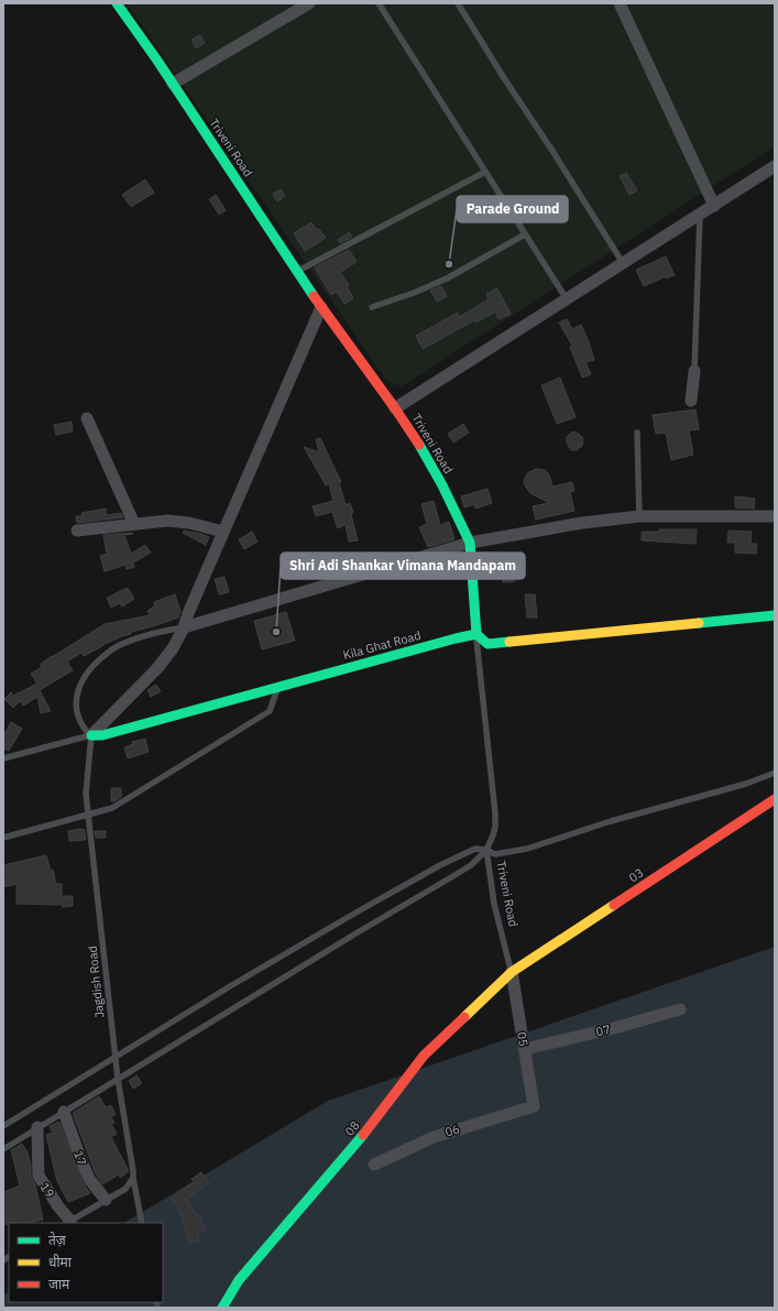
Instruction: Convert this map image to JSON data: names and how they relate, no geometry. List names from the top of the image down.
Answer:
{
  "streets": {
    "main road": [
      "Triveni Road",
      "Kila Ghat Road",
      "03",
      "08"
    ],
    "street": [
      "07",
      "05",
      "06",
      "17",
      "19"
    ],
    "lane": ["Jagdish Road"]
  },
  "crossings": [
    ["Triveni Road", "Kila Ghat Road"],
    ["Triveni Road", "03"],
    ["Triveni Road", "05"],
    ["Triveni Road", "08"],
    ["Kila Ghat Road", "Jagdish Road"],
    ["03", "05"],
    ["03", "08"],
    ["07", "05"],
    ["05", "08"],
    ["05", "06"]
  ],
  "places": ["Parade Ground", "Shri Adi Shankar Vimana Mandapam"],
  "legend": ["तेज़", "धीमा", "जाम"]
}
